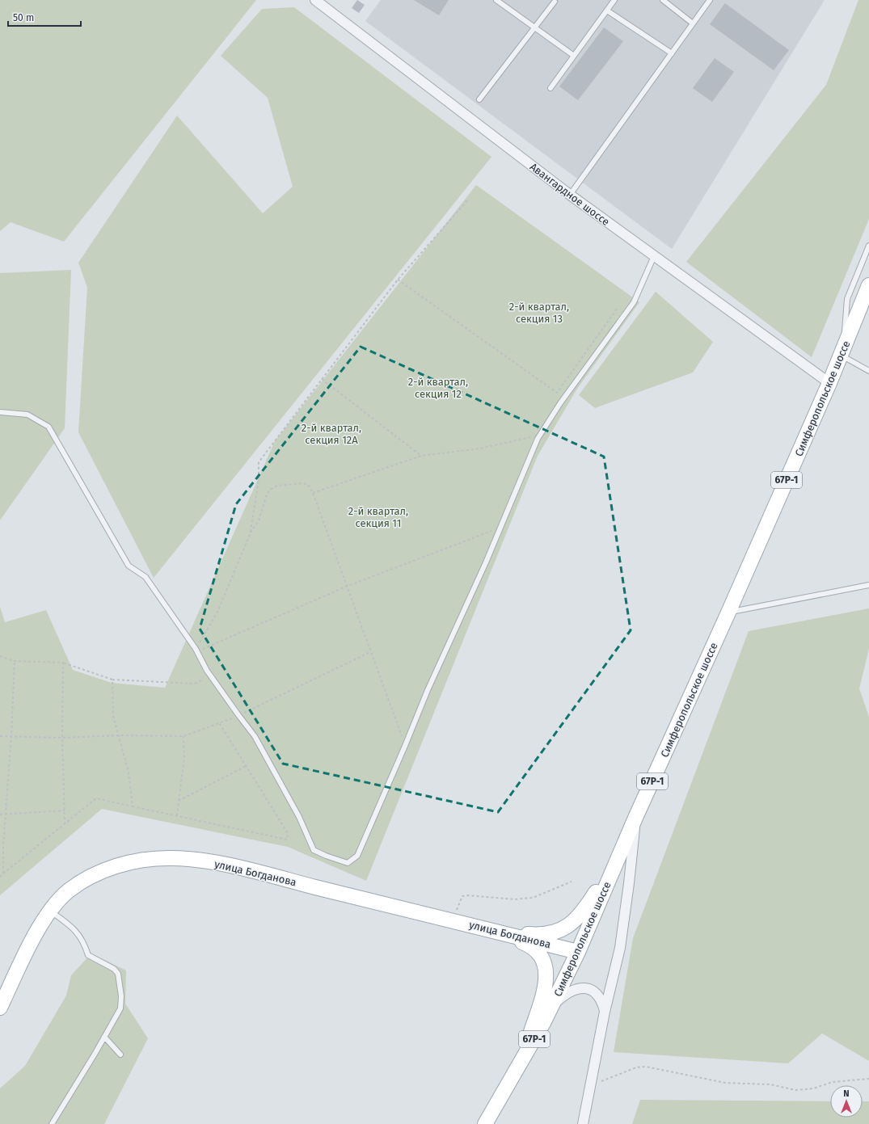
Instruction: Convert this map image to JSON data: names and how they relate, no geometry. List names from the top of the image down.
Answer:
{
  "streets": {
    "main road": ["Симферопольское шоссе", "67Р-1", "улица Богданова"],
    "street": ["Авангардное шоссе"]
  },
  "crossings": [
    ["Авангардное шоссе", "Симферопольское шоссе"],
    ["Симферопольское шоссе", "улица Богданова"]
  ],
  "parks": [
    "2-й квартал, секция 13",
    "2-й квартал, секция 12",
    "2-й квартал, секция 12А",
    "2-й квартал, секция 11"
  ],
  "scale_bar": "50 m",
  "north": "top"
}
